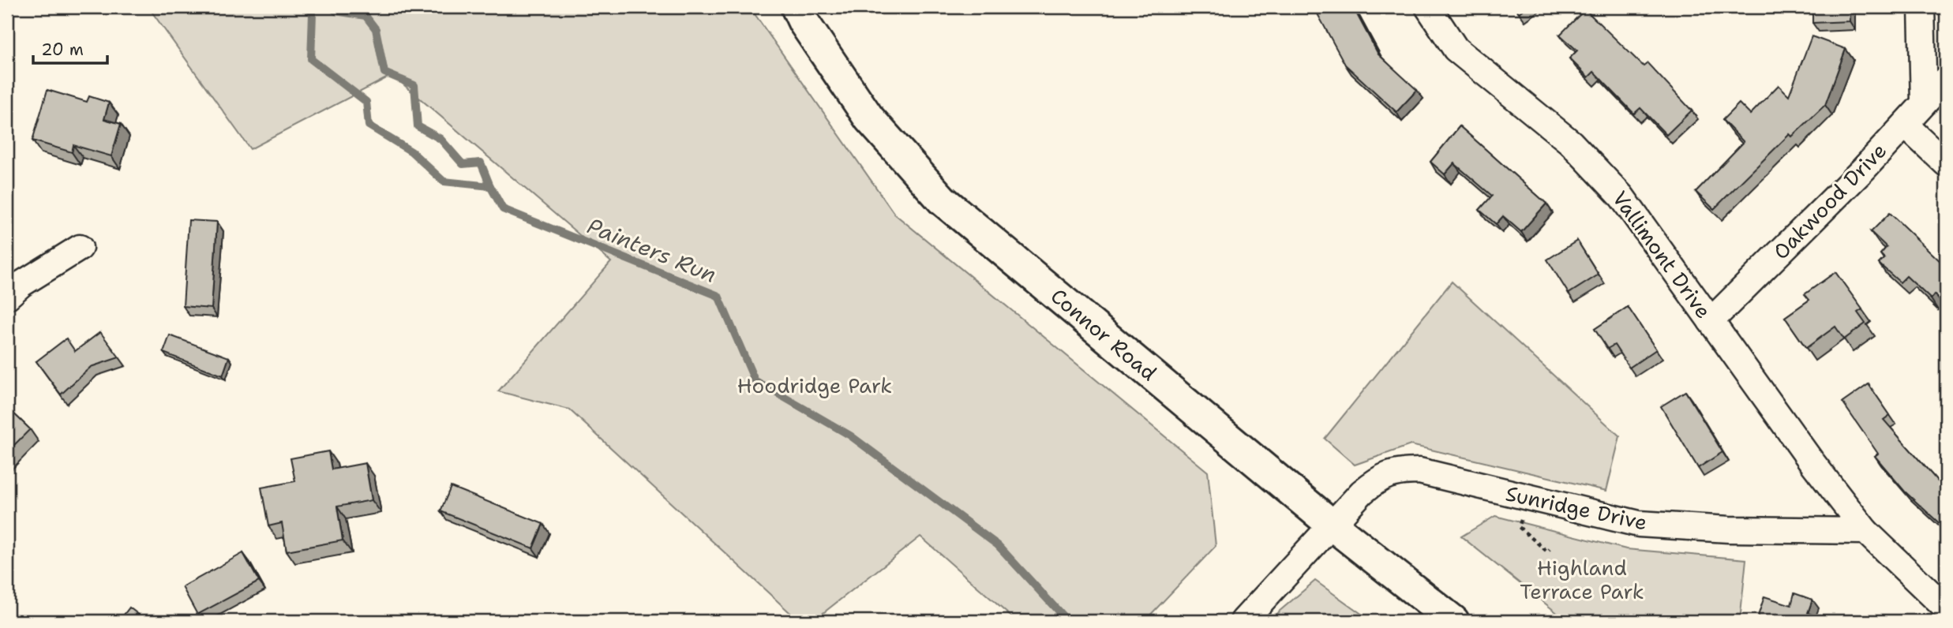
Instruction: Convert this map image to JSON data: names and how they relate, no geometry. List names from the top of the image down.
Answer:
{
  "streets": {
    "main road": ["Connor Road"],
    "street": ["Oakwood Drive", "Vallimont Drive", "Sunridge Drive"]
  },
  "crossings": [
    ["Oakwood Drive", "Vallimont Drive"],
    ["Vallimont Drive", "Sunridge Drive"],
    ["Connor Road", "Sunridge Drive"]
  ],
  "water": ["Painters Run"],
  "parks": ["Hoodridge Park", "Highland Terrace Park"],
  "scale_bar": "20 m"
}
